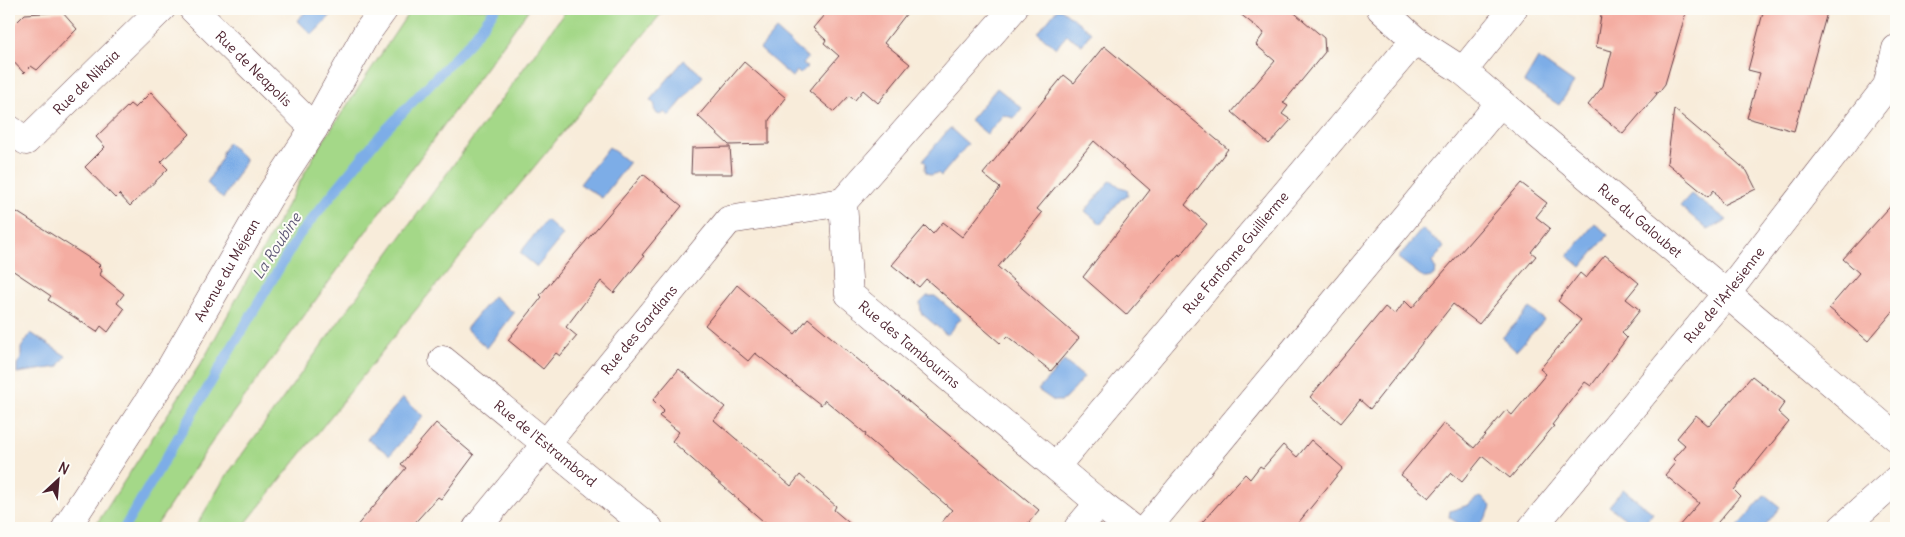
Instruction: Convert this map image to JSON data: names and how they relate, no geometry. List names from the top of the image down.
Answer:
{
  "streets": {
    "street": [
      "Rue de Neapolis",
      "Rue de Nikaia",
      "Rue du Galoubet",
      "Rue Fanfonne Guillierme",
      "Avenue du Méjean",
      "Rue de l'Arlesienne",
      "Rue des Gardians",
      "Rue des Tambourins",
      "Rue de l'Estrambord"
    ]
  },
  "crossings": [
    ["Rue de Neapolis", "Avenue du Méjean"],
    ["Rue du Galoubet", "Rue Fanfonne Guillierme"],
    ["Rue du Galoubet", "Rue de l'Arlesienne"],
    ["Rue Fanfonne Guillierme", "Rue des Tambourins"],
    ["Rue des Gardians", "Rue des Tambourins"],
    ["Rue des Gardians", "Rue de l'Estrambord"]
  ],
  "water": ["La Roubine"],
  "north": "top right"
}
